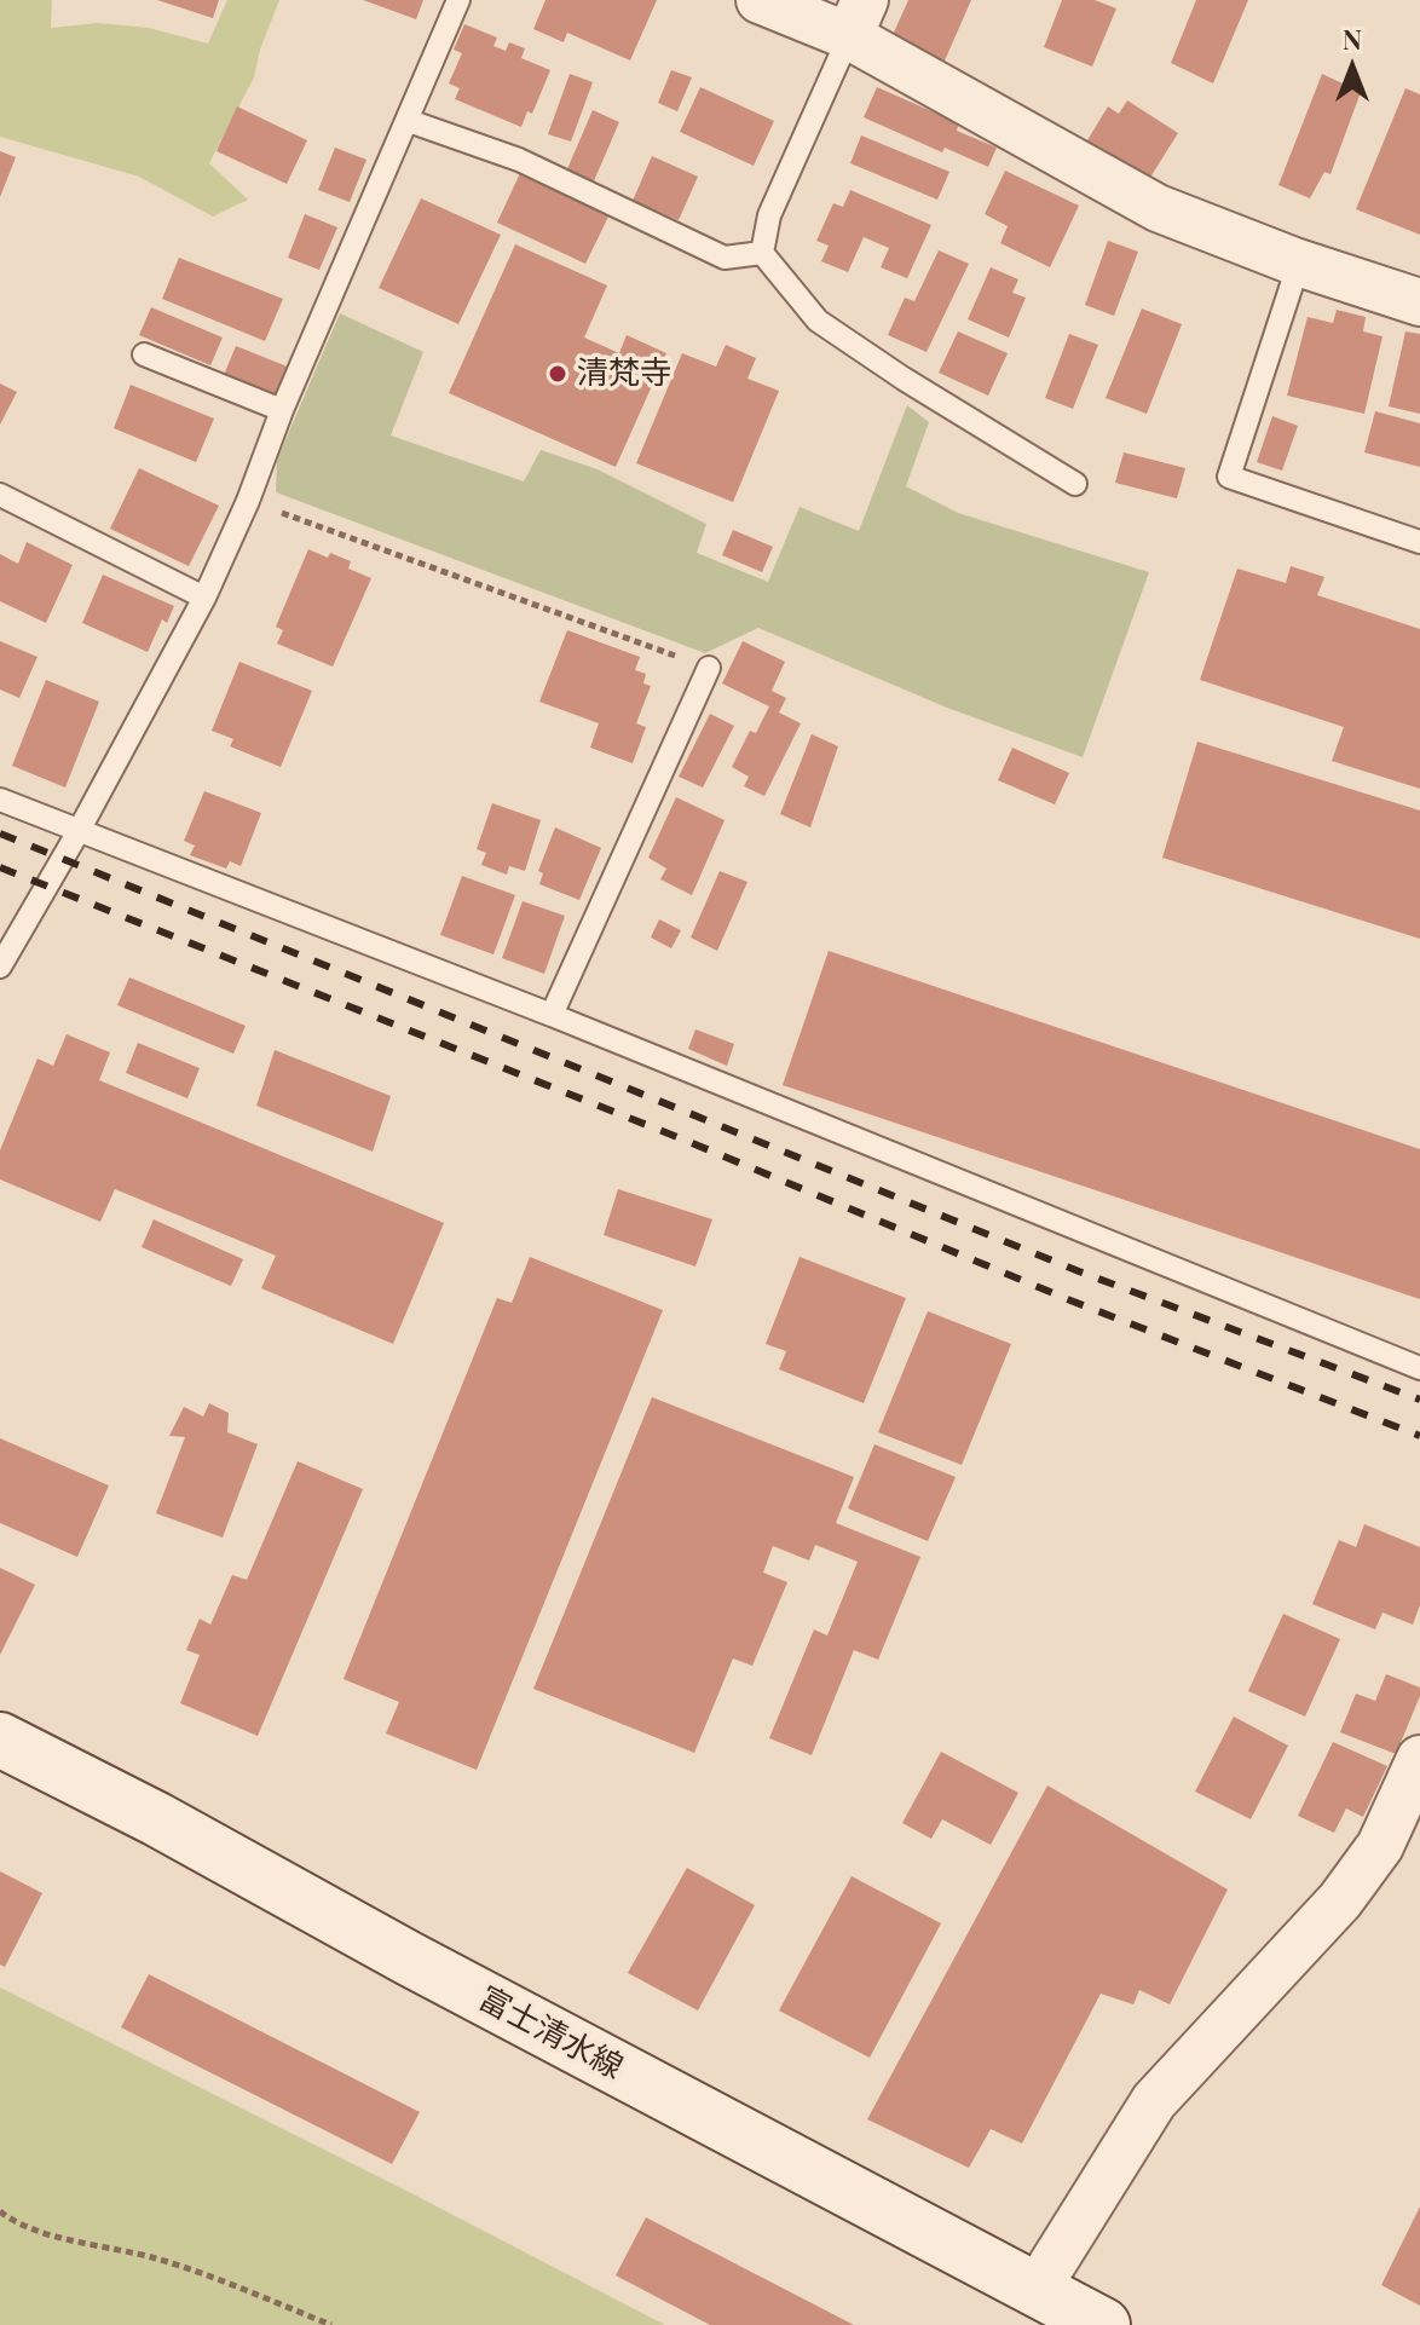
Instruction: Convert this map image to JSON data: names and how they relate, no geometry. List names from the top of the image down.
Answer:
{
  "streets": {
    "main road": ["富士清水線"]
  },
  "places": ["清梵寺"],
  "north": "top"
}
